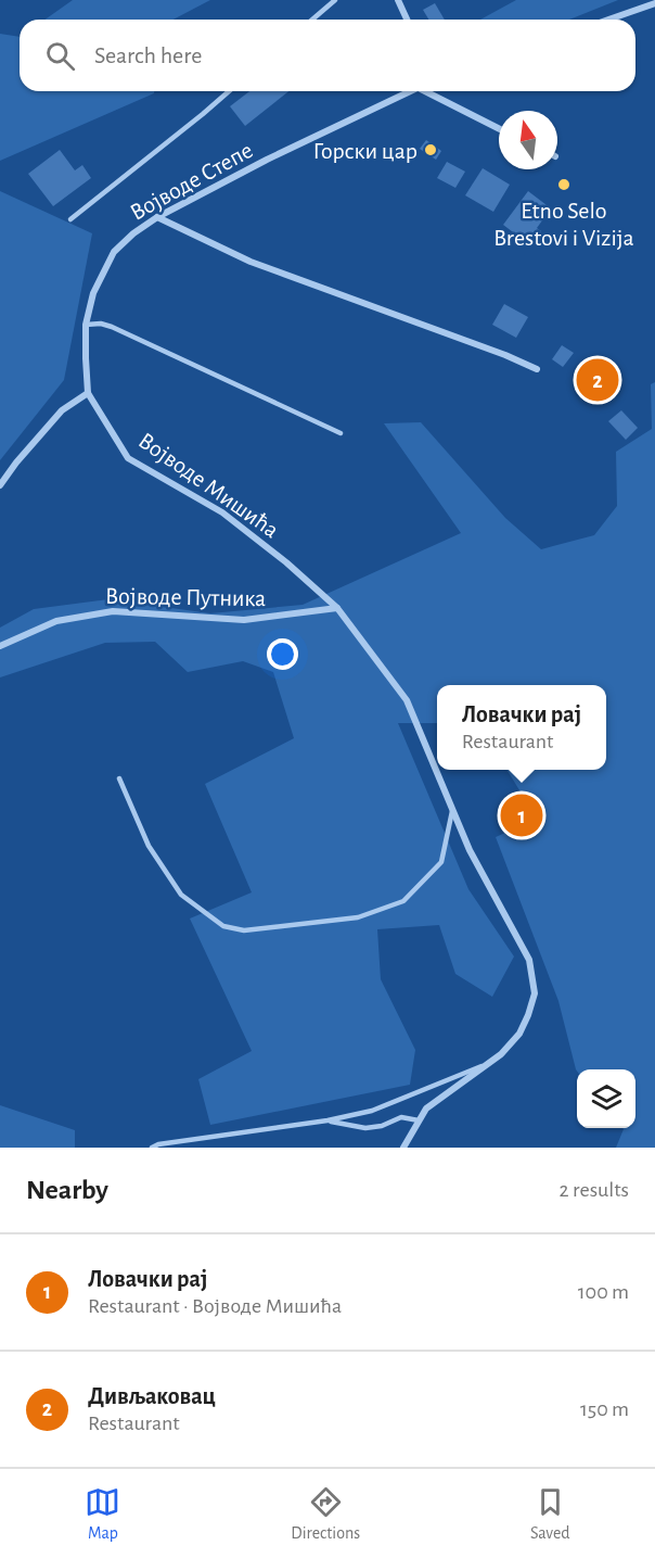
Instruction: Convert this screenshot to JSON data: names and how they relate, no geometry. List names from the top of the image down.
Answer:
{
  "streets": {
    "street": ["Војводе Степе", "Војводе Мишића", "Војводе Путника"]
  },
  "crossings": [
    ["Војводе Степе", "Војводе Мишића"],
    ["Војводе Мишића", "Војводе Путника"]
  ],
  "places": ["Горски цар", "Etno Selo Brestovi i Vizija"],
  "north": "top",
  "page": {
    "search": "Search here",
    "pins": ["2", "1"],
    "popup": ["Ловачки рај", "Restaurant"],
    "heading": ["Nearby", "2 results"],
    "list": [
      {
        "mark": "1",
        "name": "Ловачки рај",
        "note": "Restaurant · Војводе Мишића",
        "value": "100 m"
      },
      {
        "mark": "2",
        "name": "Дивљаковац",
        "note": "Restaurant",
        "value": "150 m"
      }
    ],
    "nav": ["Map", "Directions", "Saved"]
  }
}
